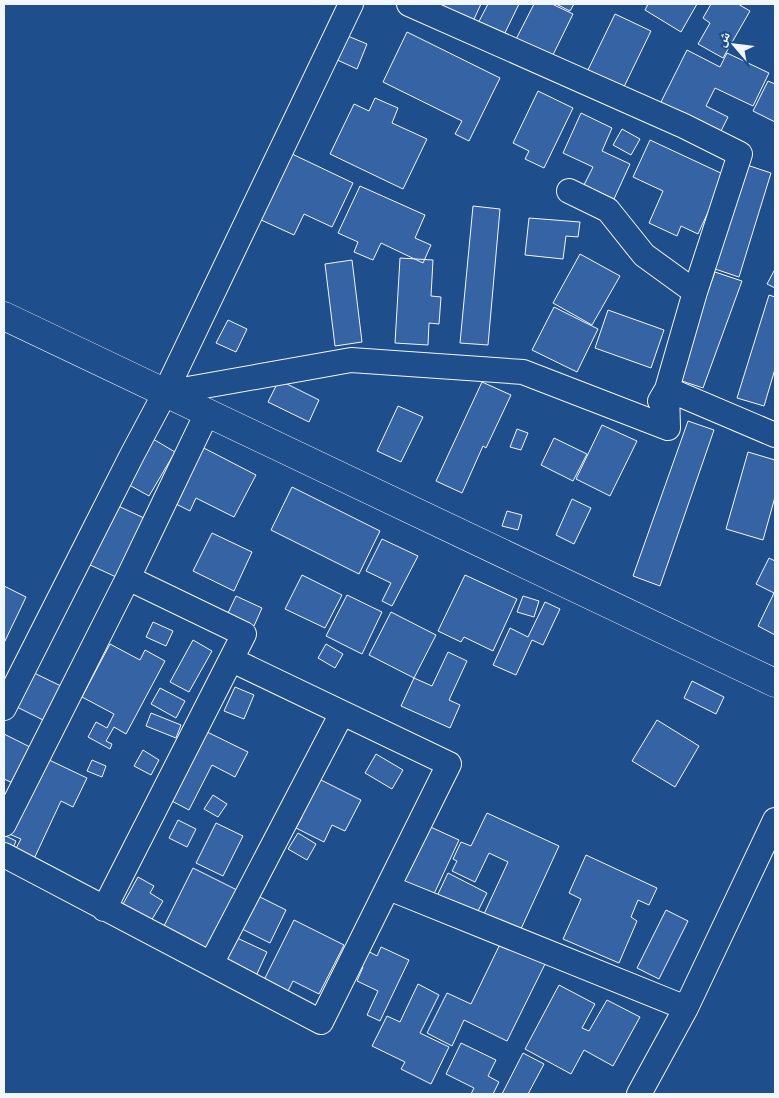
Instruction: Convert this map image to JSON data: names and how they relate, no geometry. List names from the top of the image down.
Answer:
{
  "north": "top left"
}
